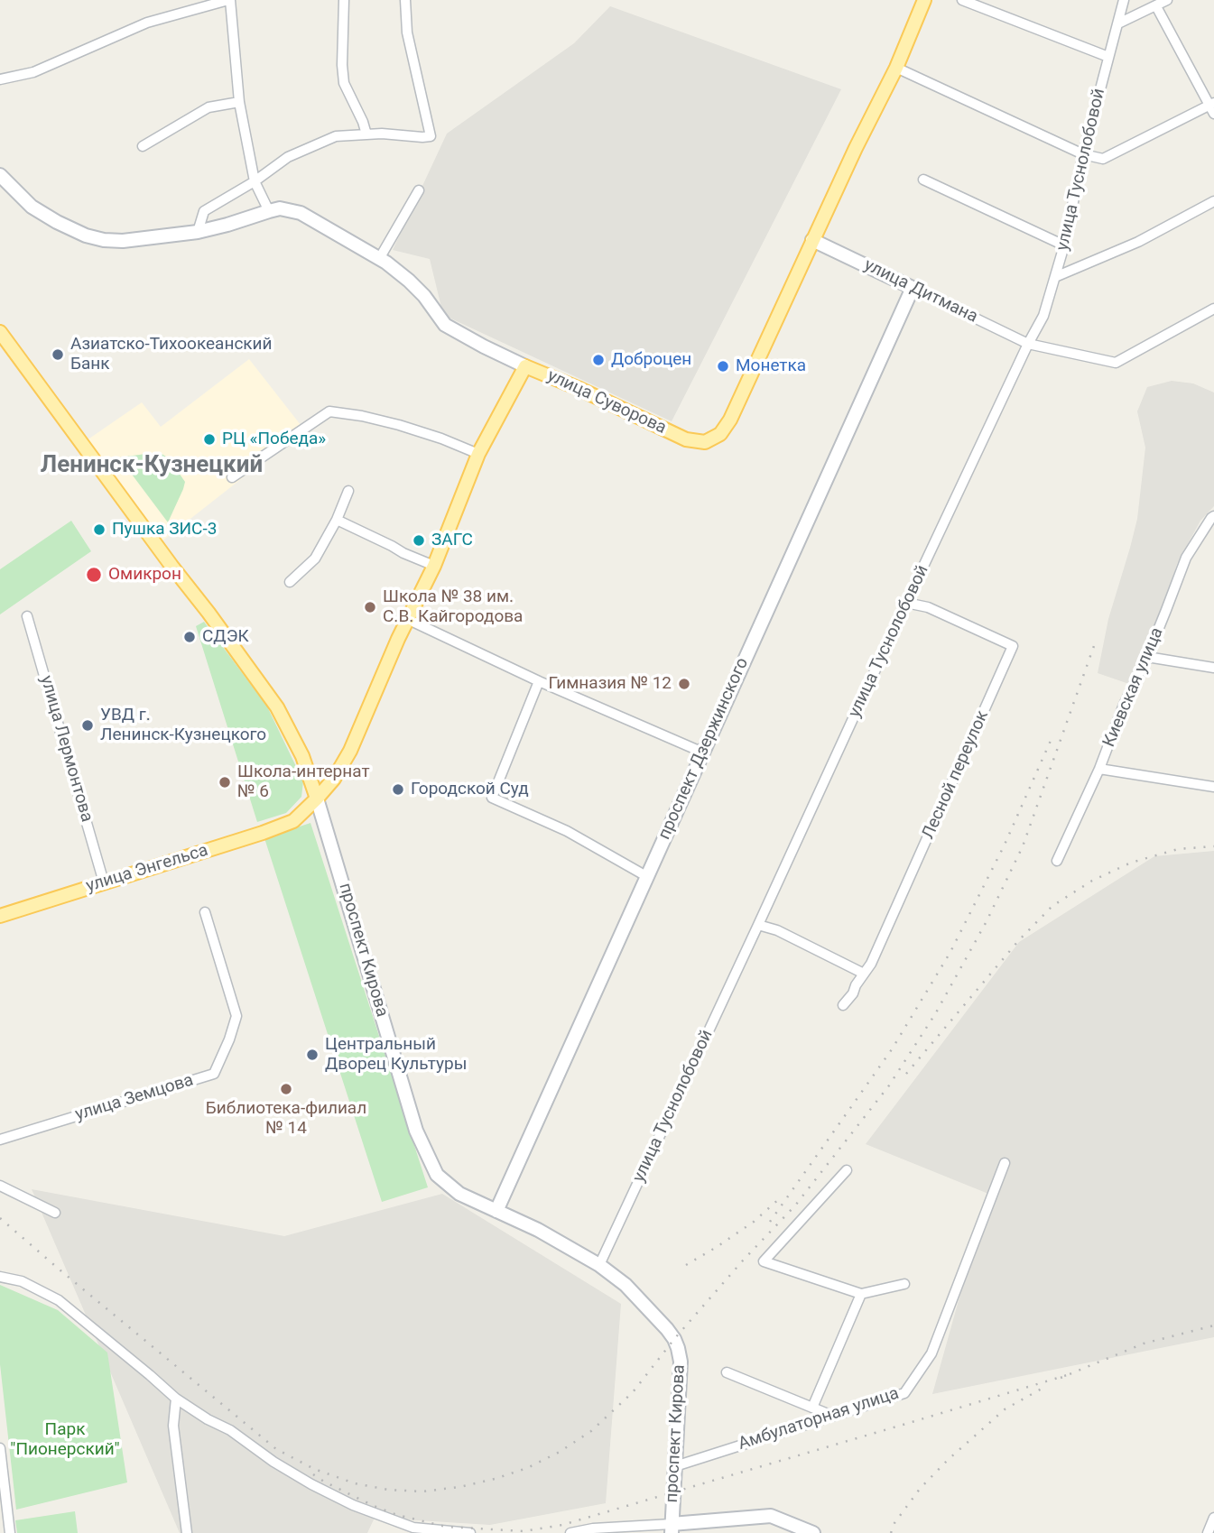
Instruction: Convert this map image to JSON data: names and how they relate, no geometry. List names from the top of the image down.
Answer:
{
  "streets": {
    "main road": ["улица Суворова", "улица Энгельса", "проспект Кирова"],
    "street": [
      "улица Туснолобовой",
      "улица Дитмана",
      "Киевская улица",
      "улица Лермонтова",
      "проспект Дзержинского",
      "Лесной переулок",
      "улица Земцова",
      "Амбулаторная улица"
    ]
  },
  "crossings": [
    ["улица Туснолобовой", "улица Дитмана"],
    ["улица Туснолобовой", "Лесной переулок"],
    ["улица Туснолобовой", "проспект Кирова"],
    ["улица Дитмана", "улица Суворова"],
    ["улица Дитмана", "проспект Дзержинского"],
    ["улица Суворова", "улица Энгельса"],
    ["улица Суворова", "проспект Кирова"],
    ["улица Лермонтова", "улица Энгельса"],
    ["проспект Дзержинского", "проспект Кирова"],
    ["проспект Кирова", "Амбулаторная улица"]
  ],
  "districts": ["Ленинск-Кузнецкий"],
  "parks": ["Парк \"Пионерский\""],
  "places": [
    "Азиатско-Тихоокеанский Банк",
    "Доброцен",
    "Монетка",
    "РЦ «Победа»",
    "Пушка ЗИС-3",
    "ЗАГС",
    "Омикрон",
    "Школа № 38 им. С.В. Кайгородова",
    "СДЭК",
    "Гимназия № 12",
    "УВД г. Ленинск-Кузнецкого",
    "Школа-интернат № 6",
    "Городской Суд",
    "Центральный Дворец Культуры",
    "Библиотека-филиал № 14"
  ]
}
